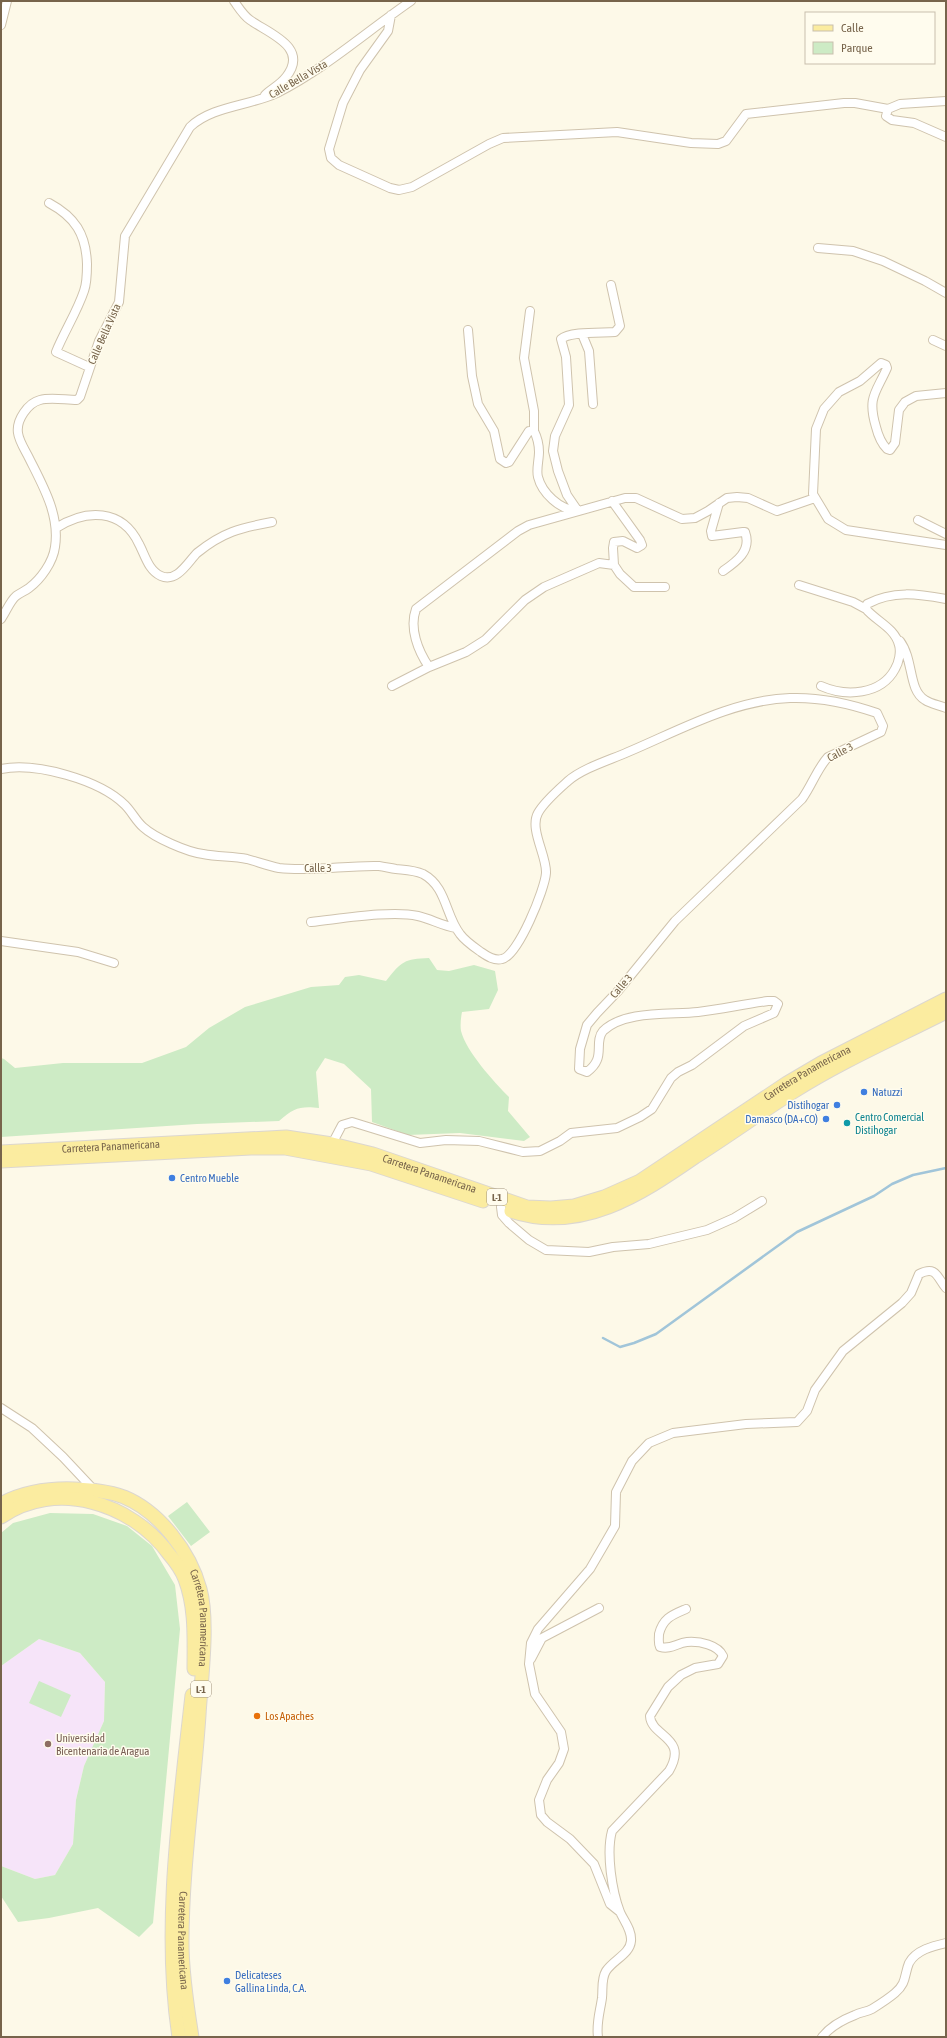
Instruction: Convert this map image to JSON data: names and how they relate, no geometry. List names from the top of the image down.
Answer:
{
  "streets": {
    "main road": ["Carretera Panamericana", "L-1"],
    "street": ["Calle Bella Vista", "Calle 3"]
  },
  "crossings": [
    ["Calle 3", "Carretera Panamericana"]
  ],
  "places": [
    "Natuzzi",
    "Distihogar",
    "Damasco (DA+CO)",
    "Centro Comercial Distihogar",
    "Centro Mueble",
    "Los Apaches",
    "Universidad Bicentenaria de Aragua",
    "Delicateses Gallina Linda, C.A."
  ],
  "legend": ["Calle", "Parque"]
}
